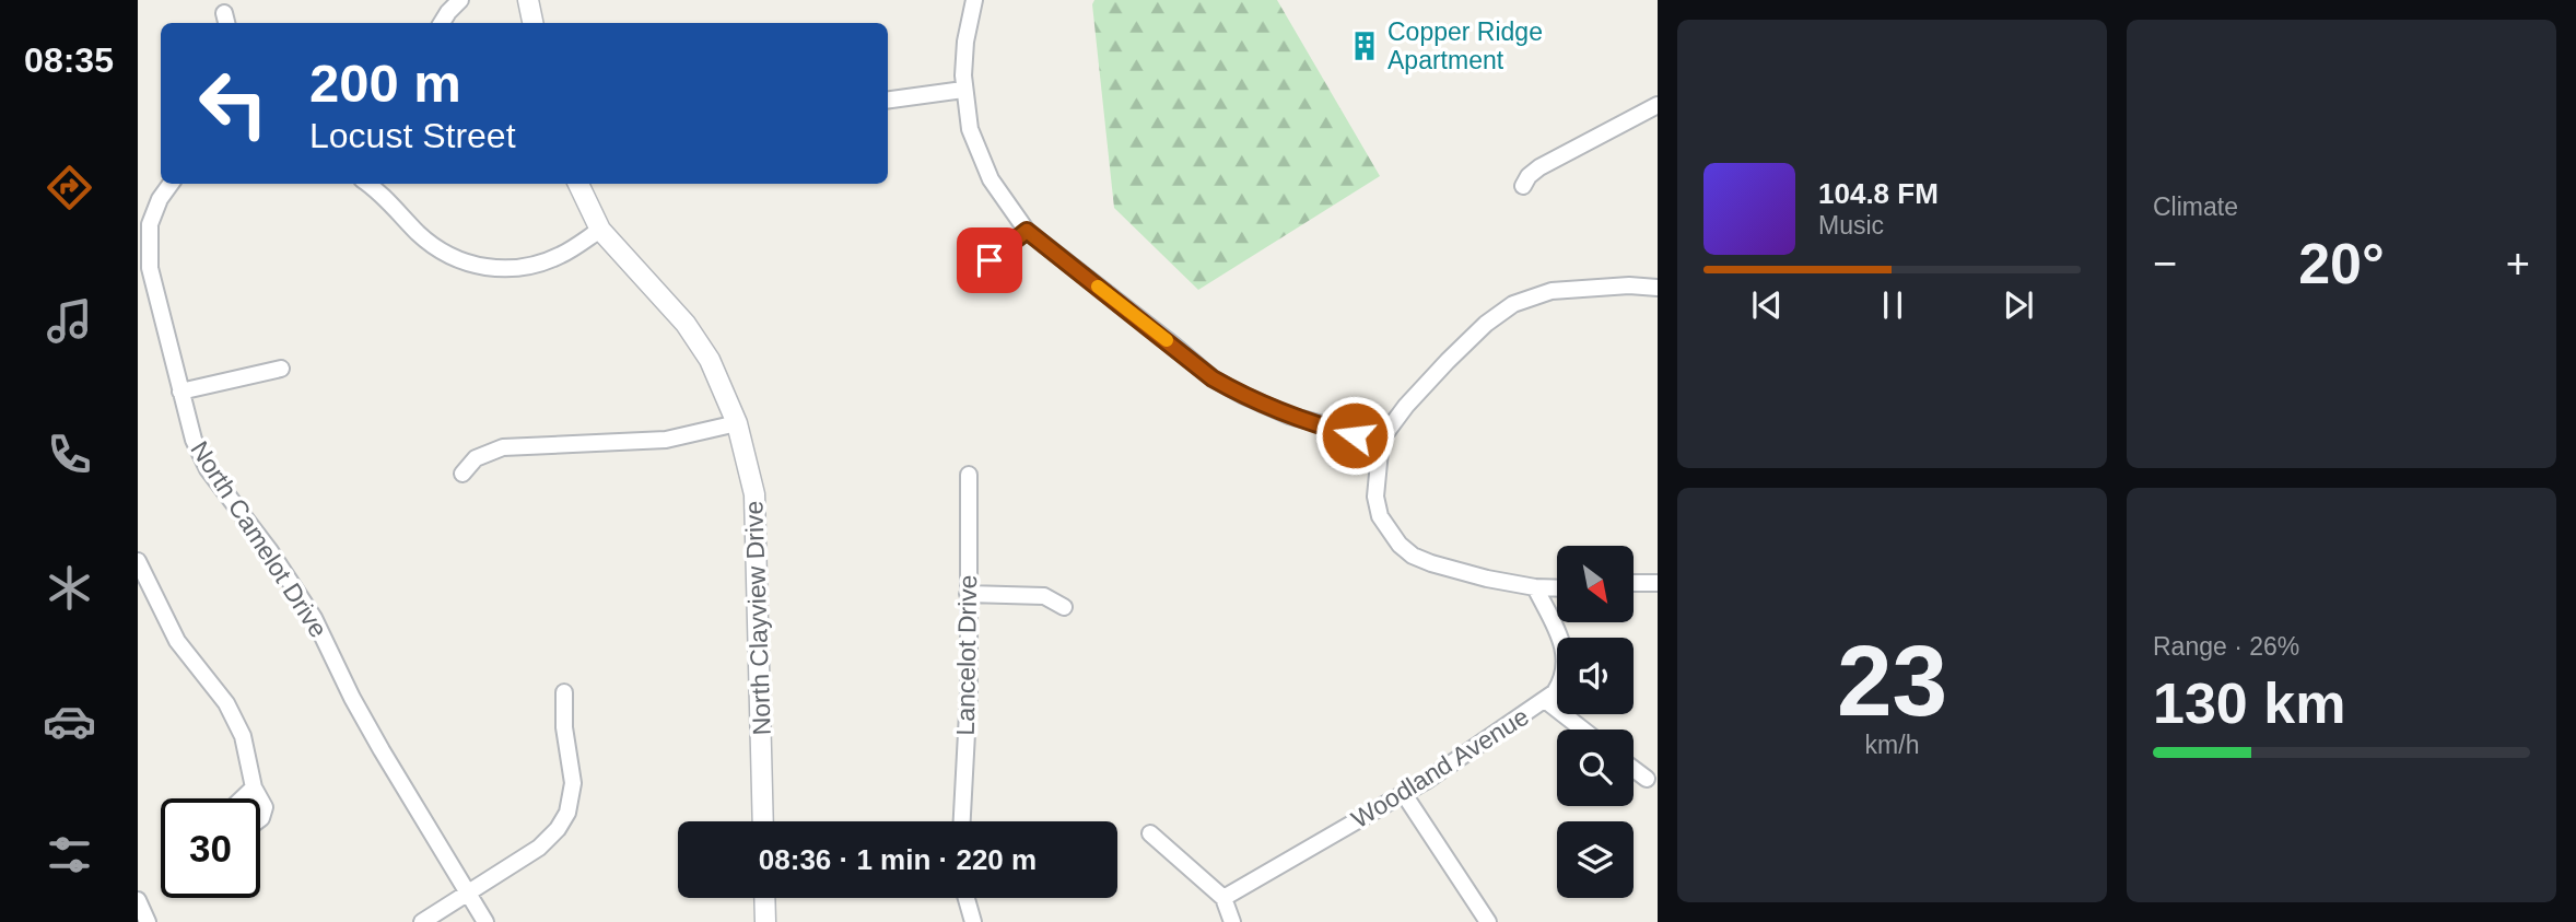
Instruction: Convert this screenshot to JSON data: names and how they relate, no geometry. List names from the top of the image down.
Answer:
{
  "streets": {
    "street": [
      "North Camelot Drive",
      "North Clayview Drive",
      "Lancelot Drive",
      "Woodland Avenue"
    ]
  },
  "places": {
    "building": ["Copper Ridge Apartment"]
  },
  "north": "bottom right",
  "page": {
    "tabs": "08:35",
    "tile": [
      "Climate",
      ["23", "km/h"],
      ["Range · 26%", "130 km"]
    ],
    "turn": ["200 m", "Locust Street"],
    "song": ["104.8 FM", "Music"],
    "heat": ["−", "20°", "+"],
    "limit": "30",
    "trip": "08:36 · 1 min · 220 m"
  }
}
